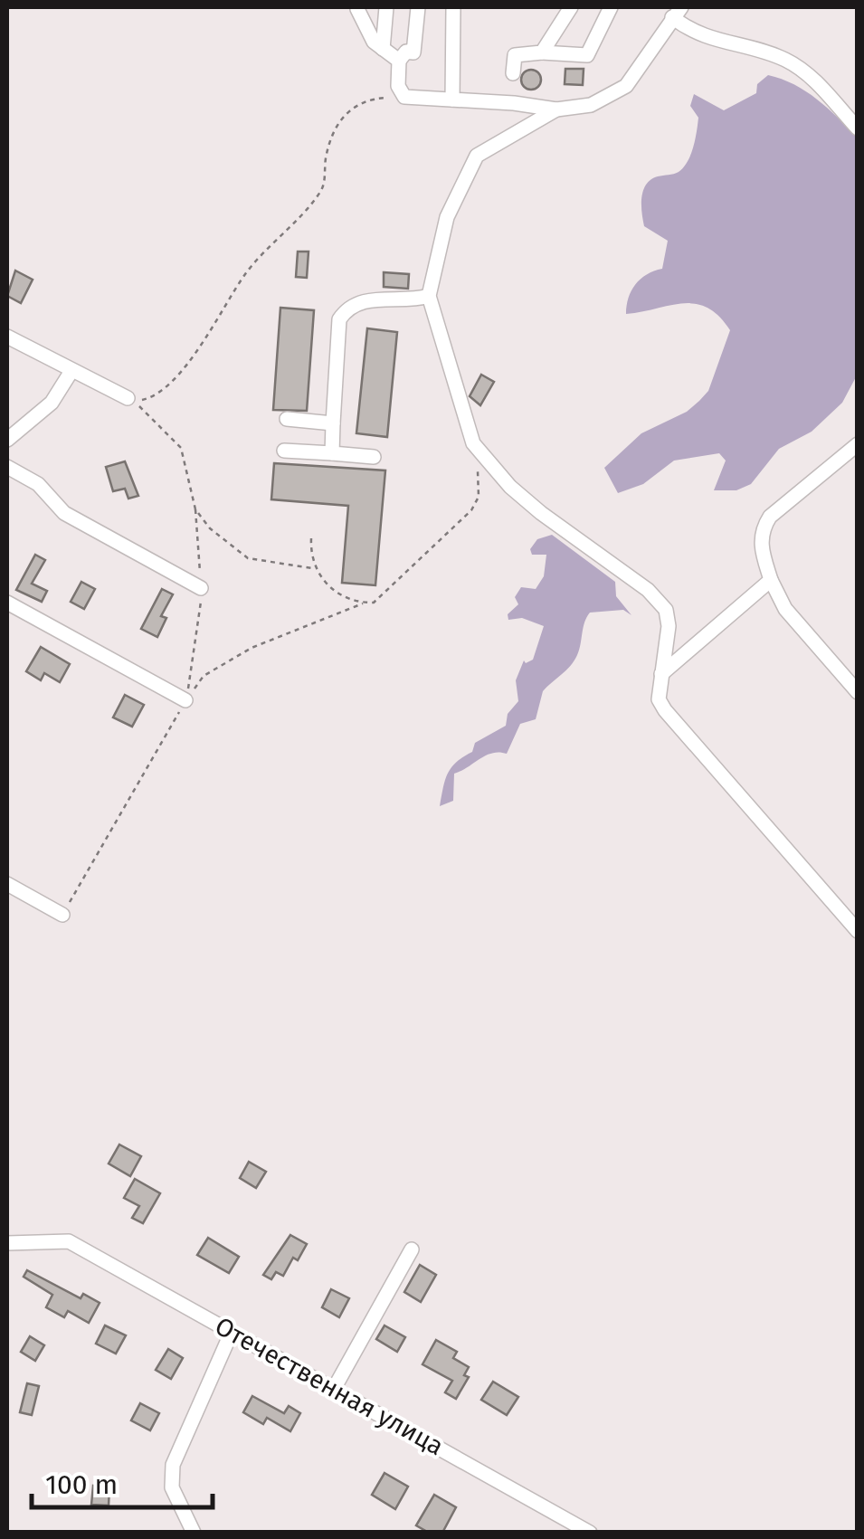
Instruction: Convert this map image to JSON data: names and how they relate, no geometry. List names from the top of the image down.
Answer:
{
  "streets": {
    "street": ["Отечественная улица"]
  },
  "scale_bar": "100 m"
}
